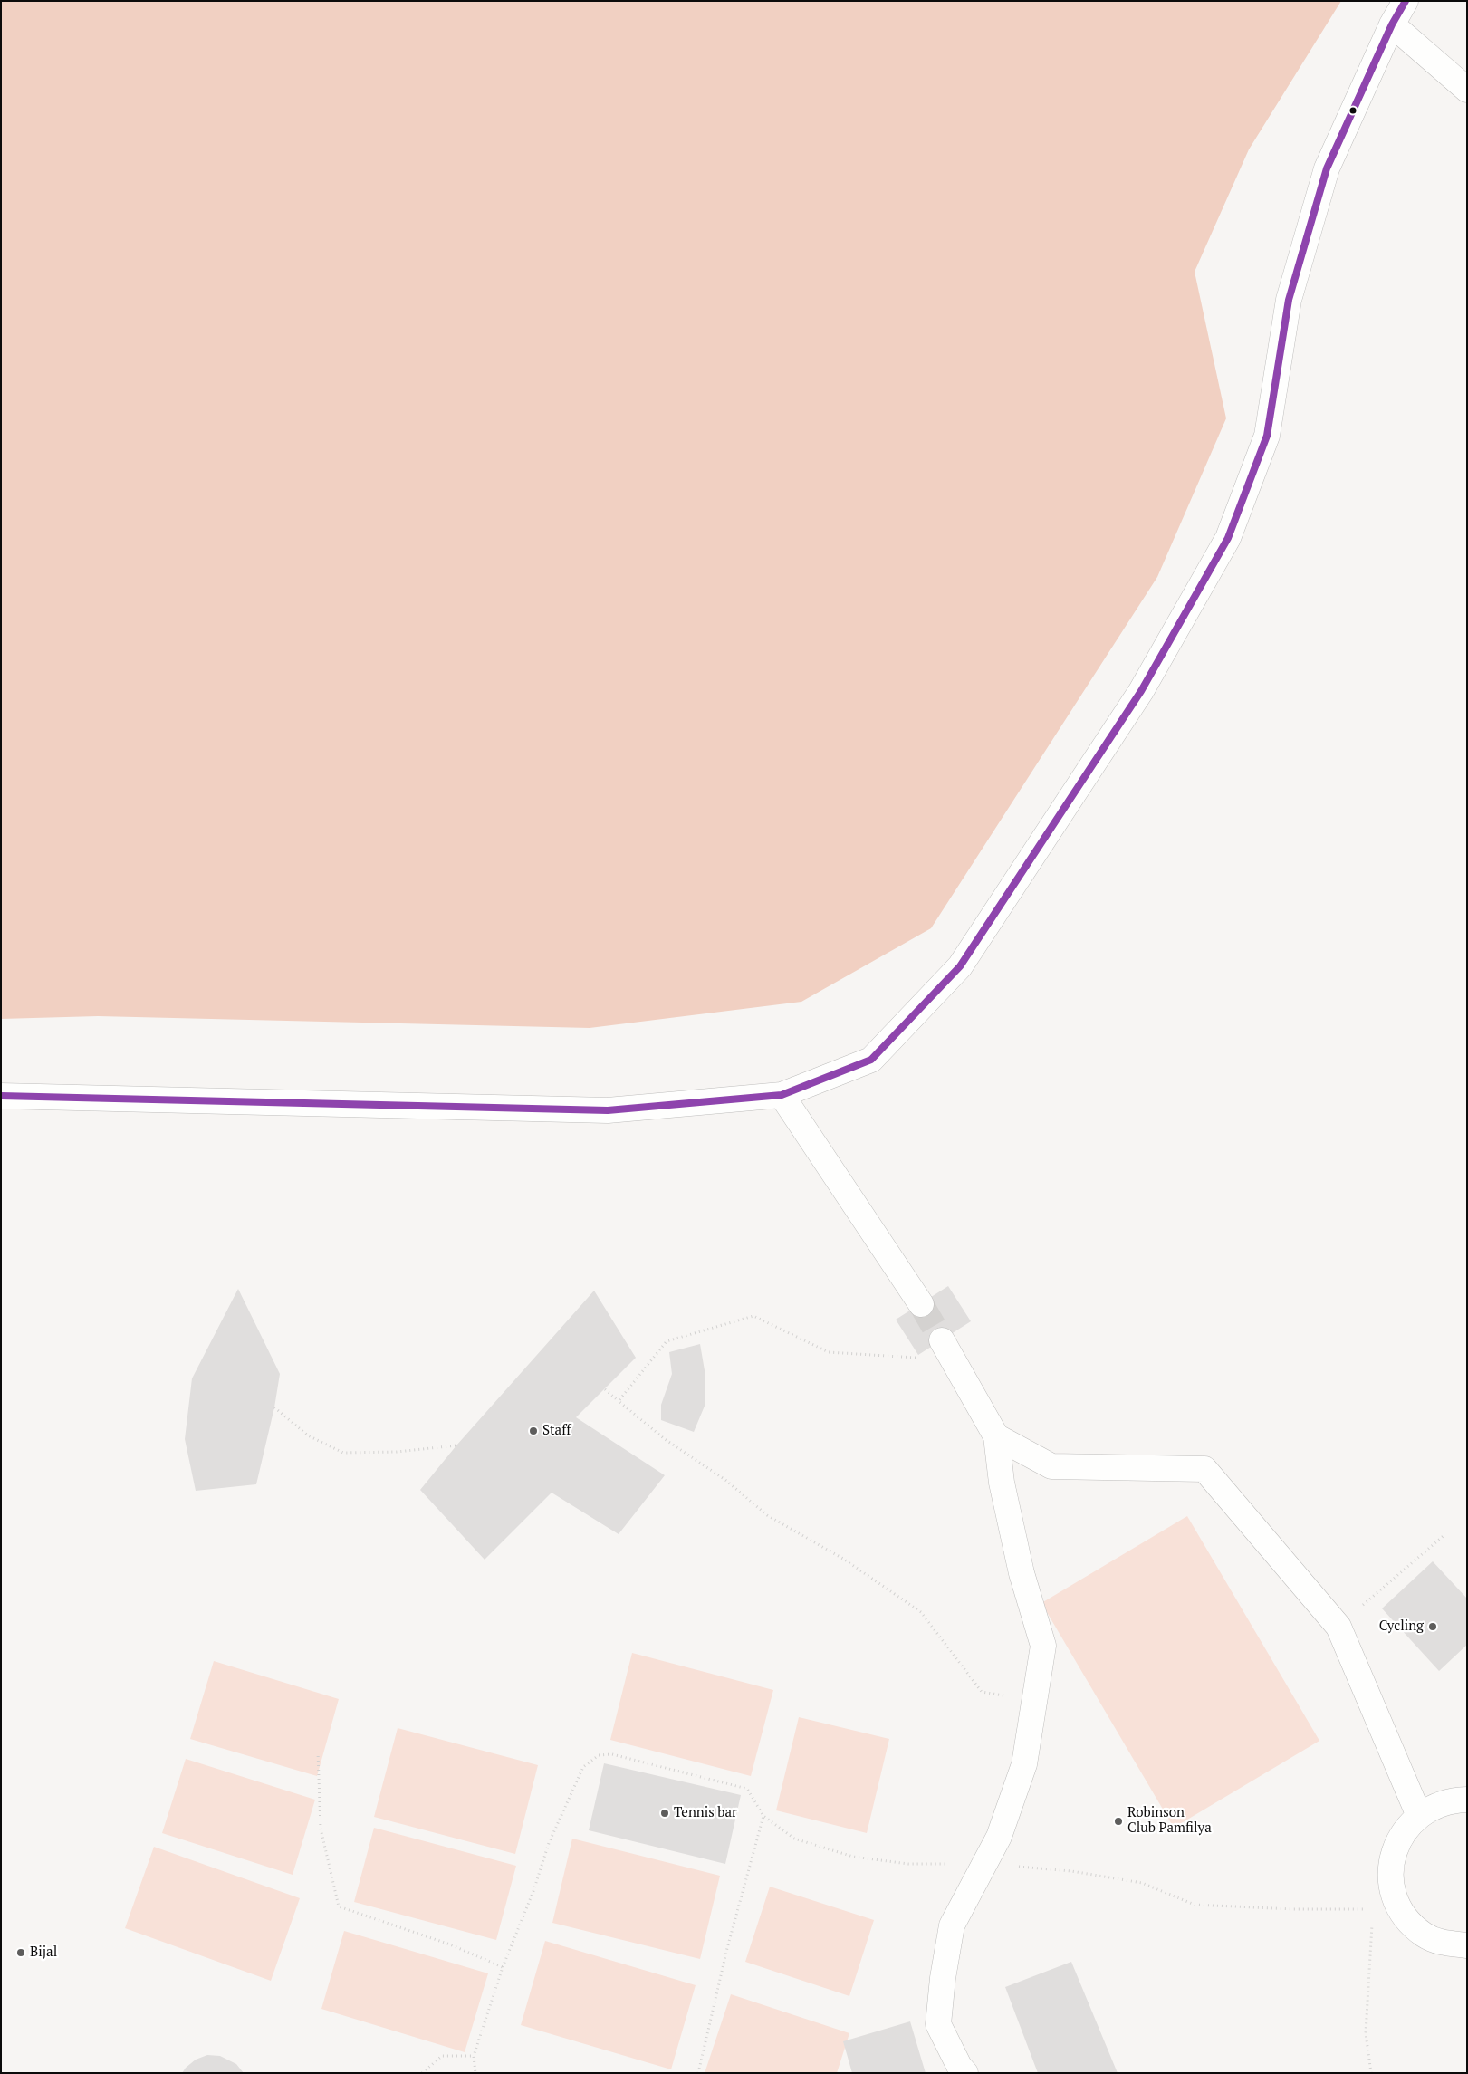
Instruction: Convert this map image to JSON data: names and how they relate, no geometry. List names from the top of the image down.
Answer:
{
  "places": [
    "Staff",
    "Cycling",
    "Tennis bar",
    "Robinson Club Pamfilya",
    "Bijal"
  ]
}
